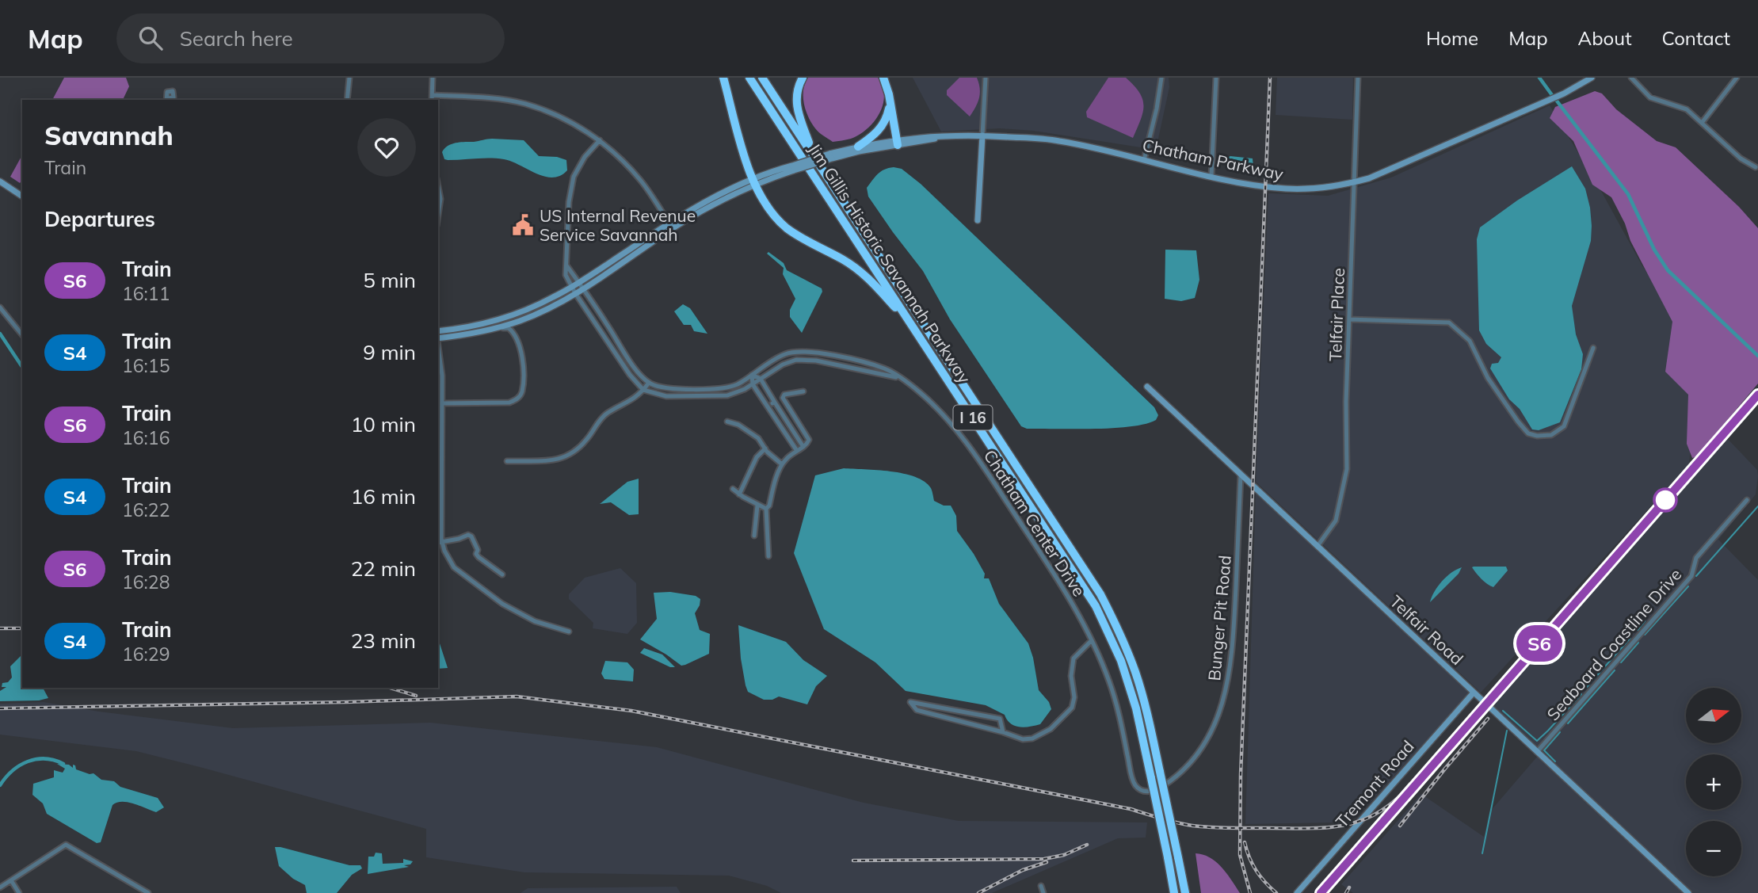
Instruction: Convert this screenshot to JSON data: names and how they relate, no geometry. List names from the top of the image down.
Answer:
{
  "streets": {
    "highway": ["Jim Gillis Historic Savannah Parkway", "I 16"],
    "main road": ["Chatham Parkway", "Telfair Road", "Tremont Road"],
    "street": [
      "Telfair Place",
      "Chatham Center Drive",
      "Bunger Pit Road",
      "Seaboard Coastline Drive"
    ]
  },
  "crossings": [
    ["Chatham Parkway", "Telfair Place"],
    ["Telfair Place", "Telfair Road"],
    ["Chatham Center Drive", "Bunger Pit Road"],
    ["Bunger Pit Road", "Telfair Road"],
    ["Telfair Road", "Seaboard Coastline Drive"],
    ["Telfair Road", "Tremont Road"]
  ],
  "places": {
    "public building": ["US Internal Revenue Service Savannah"]
  },
  "north": "right",
  "page": {
    "header": "Map",
    "search": "Search here",
    "nav": [
      "Home",
      "Map",
      "About",
      "Contact"
    ],
    "on_map": "S6",
    "heading": [
      ["Savannah", "Train"],
      "Departures"
    ],
    "list": [
      {
        "mark": "S6",
        "name": "Train",
        "note": "16:11",
        "value": "5 min"
      },
      {
        "mark": "S4",
        "name": "Train",
        "note": "16:15",
        "value": "9 min"
      },
      {
        "mark": "S6",
        "name": "Train",
        "note": "16:16",
        "value": "10 min"
      },
      {
        "mark": "S4",
        "name": "Train",
        "note": "16:22",
        "value": "16 min"
      },
      {
        "mark": "S6",
        "name": "Train",
        "note": "16:28",
        "value": "22 min"
      },
      {
        "mark": "S4",
        "name": "Train",
        "note": "16:29",
        "value": "23 min"
      }
    ],
    "map_buttons": ["+", "−"]
  }
}
